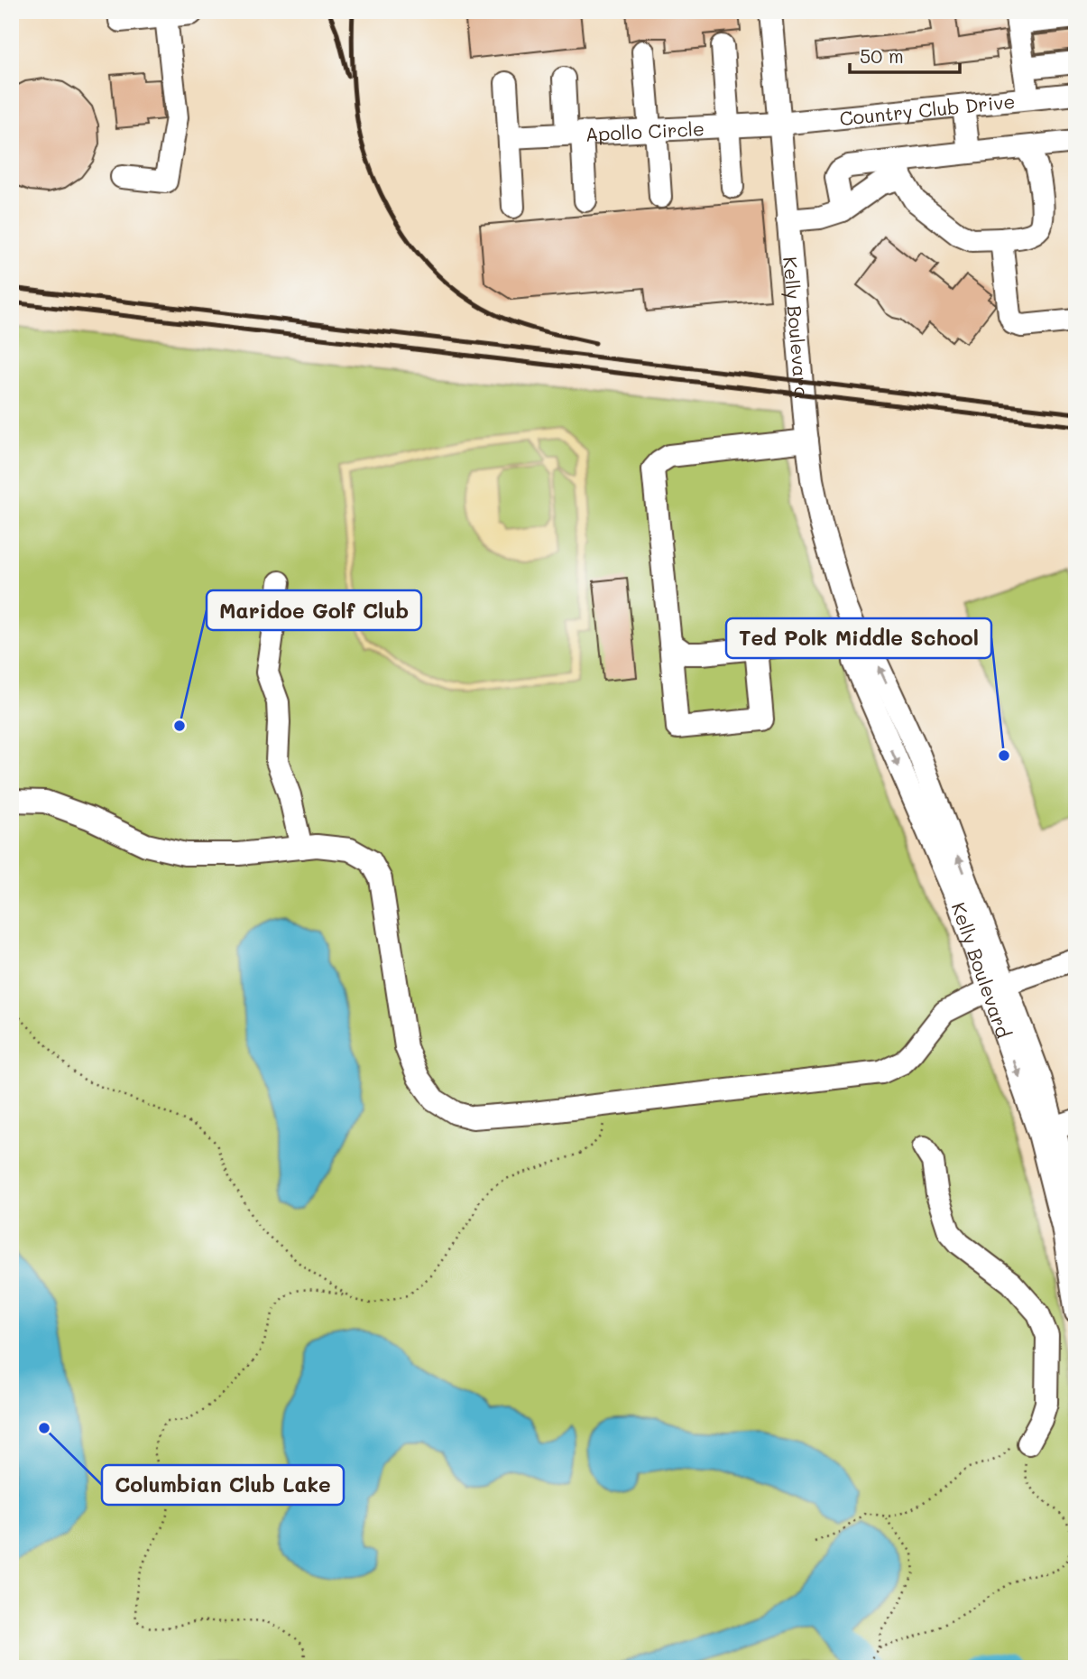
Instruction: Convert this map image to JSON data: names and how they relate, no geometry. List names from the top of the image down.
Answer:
{
  "streets": {
    "street": ["Country Club Drive", "Apollo Circle", "Kelly Boulevard"]
  },
  "crossings": [
    ["Country Club Drive", "Apollo Circle"],
    ["Country Club Drive", "Kelly Boulevard"],
    ["Apollo Circle", "Kelly Boulevard"]
  ],
  "places": ["Maridoe Golf Club", "Ted Polk Middle School", "Columbian Club Lake"],
  "scale_bar": "50 m"
}
